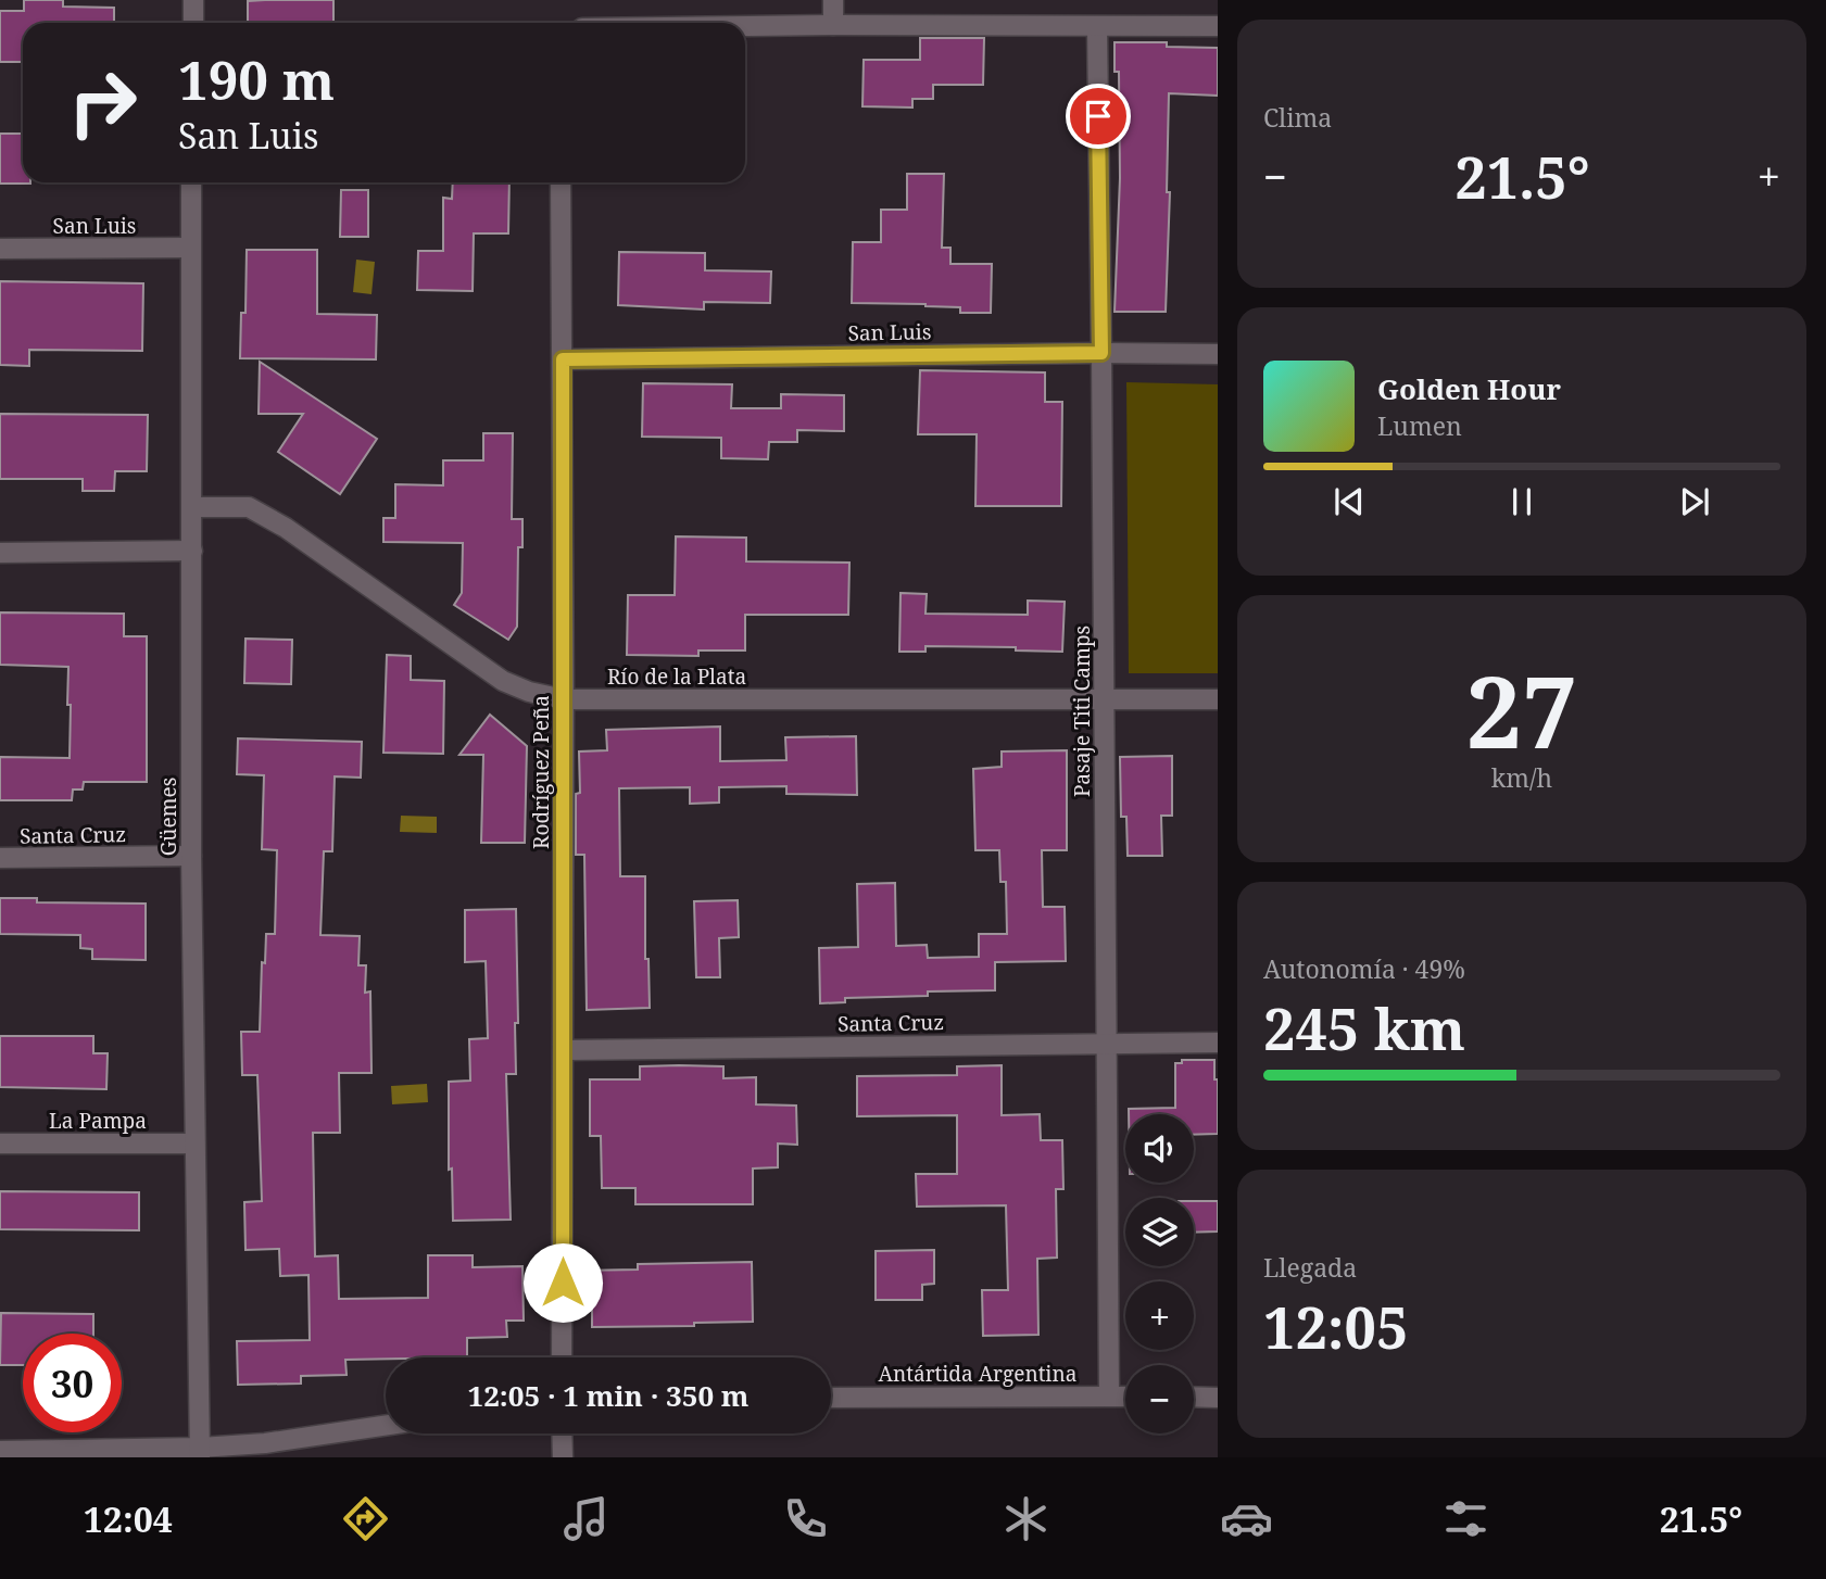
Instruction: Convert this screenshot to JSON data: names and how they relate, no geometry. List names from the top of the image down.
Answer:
{
  "streets": {
    "street": [
      "San Luis",
      "Río de la Plata",
      "Pasaje Titi Camps",
      "Rodríguez Peña",
      "Güemes",
      "Santa Cruz",
      "La Pampa",
      "Antártida Argentina"
    ]
  },
  "crossings": [
    ["San Luis", "Pasaje Titi Camps"],
    ["San Luis", "Rodríguez Peña"],
    ["San Luis", "Güemes"],
    ["Río de la Plata", "Pasaje Titi Camps"],
    ["Río de la Plata", "Rodríguez Peña"],
    ["Río de la Plata", "Güemes"],
    ["Pasaje Titi Camps", "Santa Cruz"],
    ["Pasaje Titi Camps", "Antártida Argentina"],
    ["Rodríguez Peña", "Santa Cruz"],
    ["Güemes", "Santa Cruz"],
    ["Güemes", "La Pampa"]
  ],
  "page": {
    "tile": [
      "Clima",
      ["27", "km/h"],
      ["Autonomía · 49%", "245 km"],
      ["Llegada", "12:05"]
    ],
    "turn": ["190 m", "San Luis"],
    "heat": ["−", "21.5°", "+"],
    "song": ["Golden Hour", "Lumen"],
    "map_buttons": ["+", "−"],
    "limit": "30",
    "trip": "12:05 · 1 min · 350 m",
    "tabs": ["12:04", "21.5°"]
  }
}
